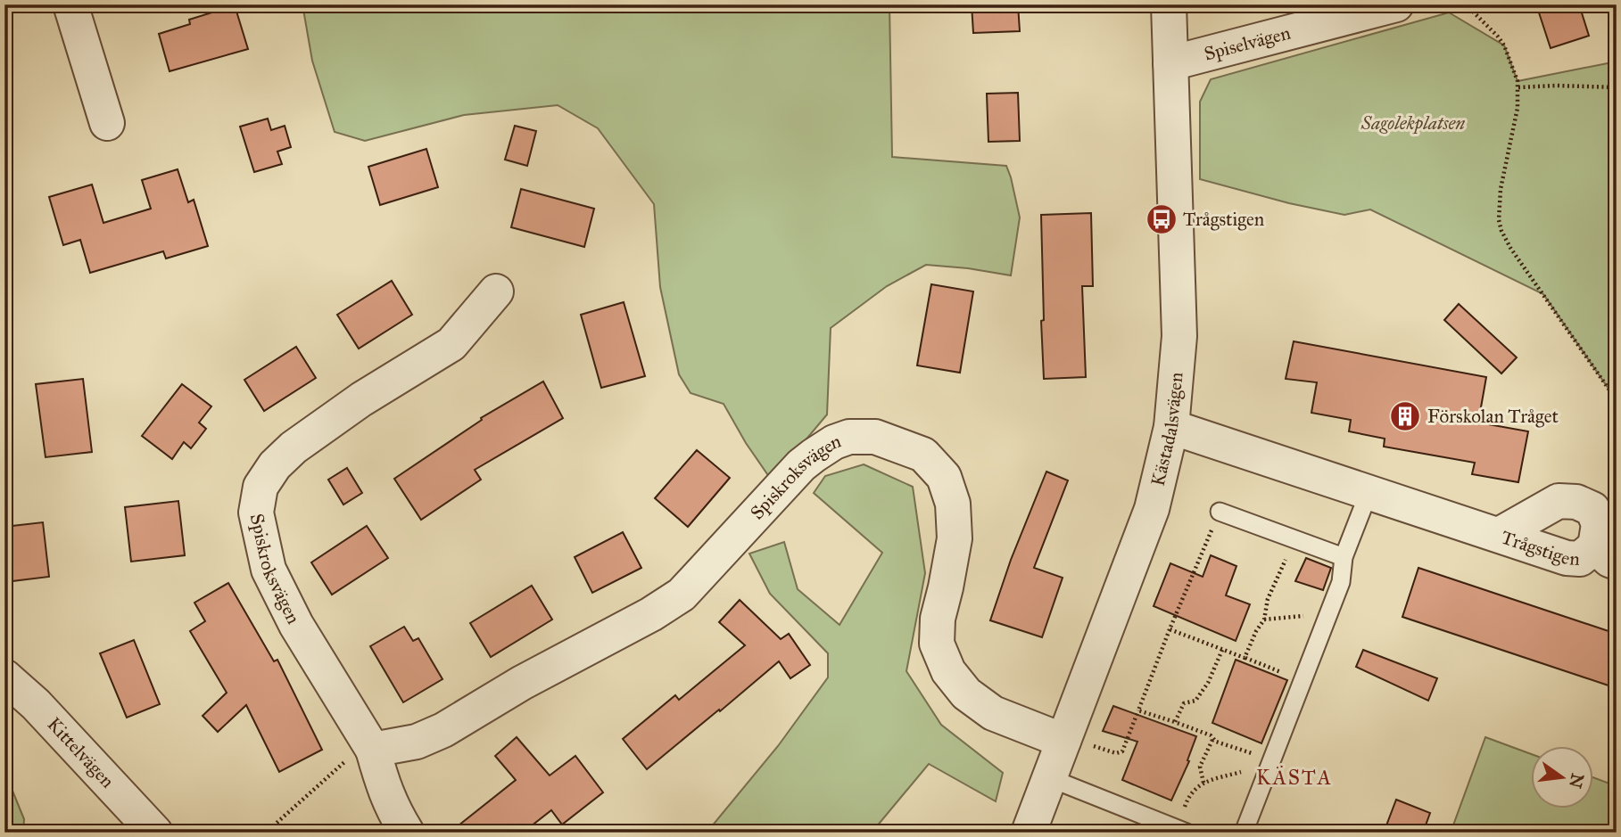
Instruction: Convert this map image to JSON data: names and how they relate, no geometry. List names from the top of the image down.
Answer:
{
  "streets": {
    "street": [
      "Spiselvägen",
      "Kästadalsvägen",
      "Spiskroksvägen",
      "Trågstigen",
      "Kittelvägen"
    ]
  },
  "crossings": [
    ["Spiselvägen", "Kästadalsvägen"],
    ["Kästadalsvägen", "Spiskroksvägen"],
    ["Kästadalsvägen", "Trågstigen"]
  ],
  "districts": ["KÄSTA"],
  "parks": ["Sagolekplatsen"],
  "places": {
    "bus stop": ["Trågstigen"],
    "building": ["Förskolan Tråget"]
  },
  "north": "right"
}
